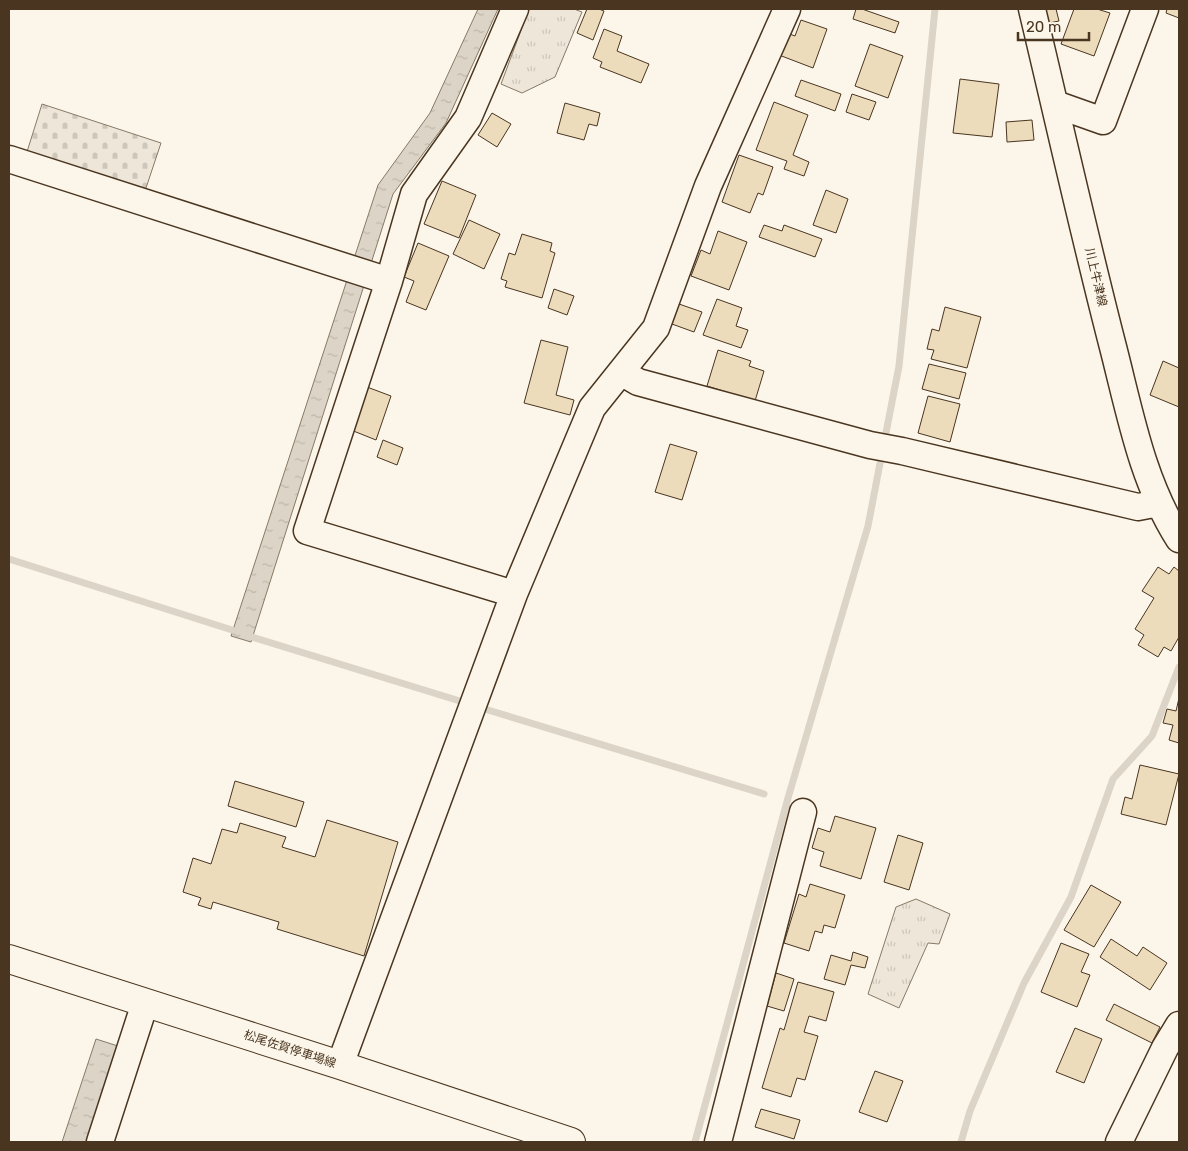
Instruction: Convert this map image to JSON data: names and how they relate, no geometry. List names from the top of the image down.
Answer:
{
  "streets": {
    "main road": ["松尾佐賀停車場線"],
    "street": ["川上牛津線"]
  },
  "scale_bar": "20 m"
}
